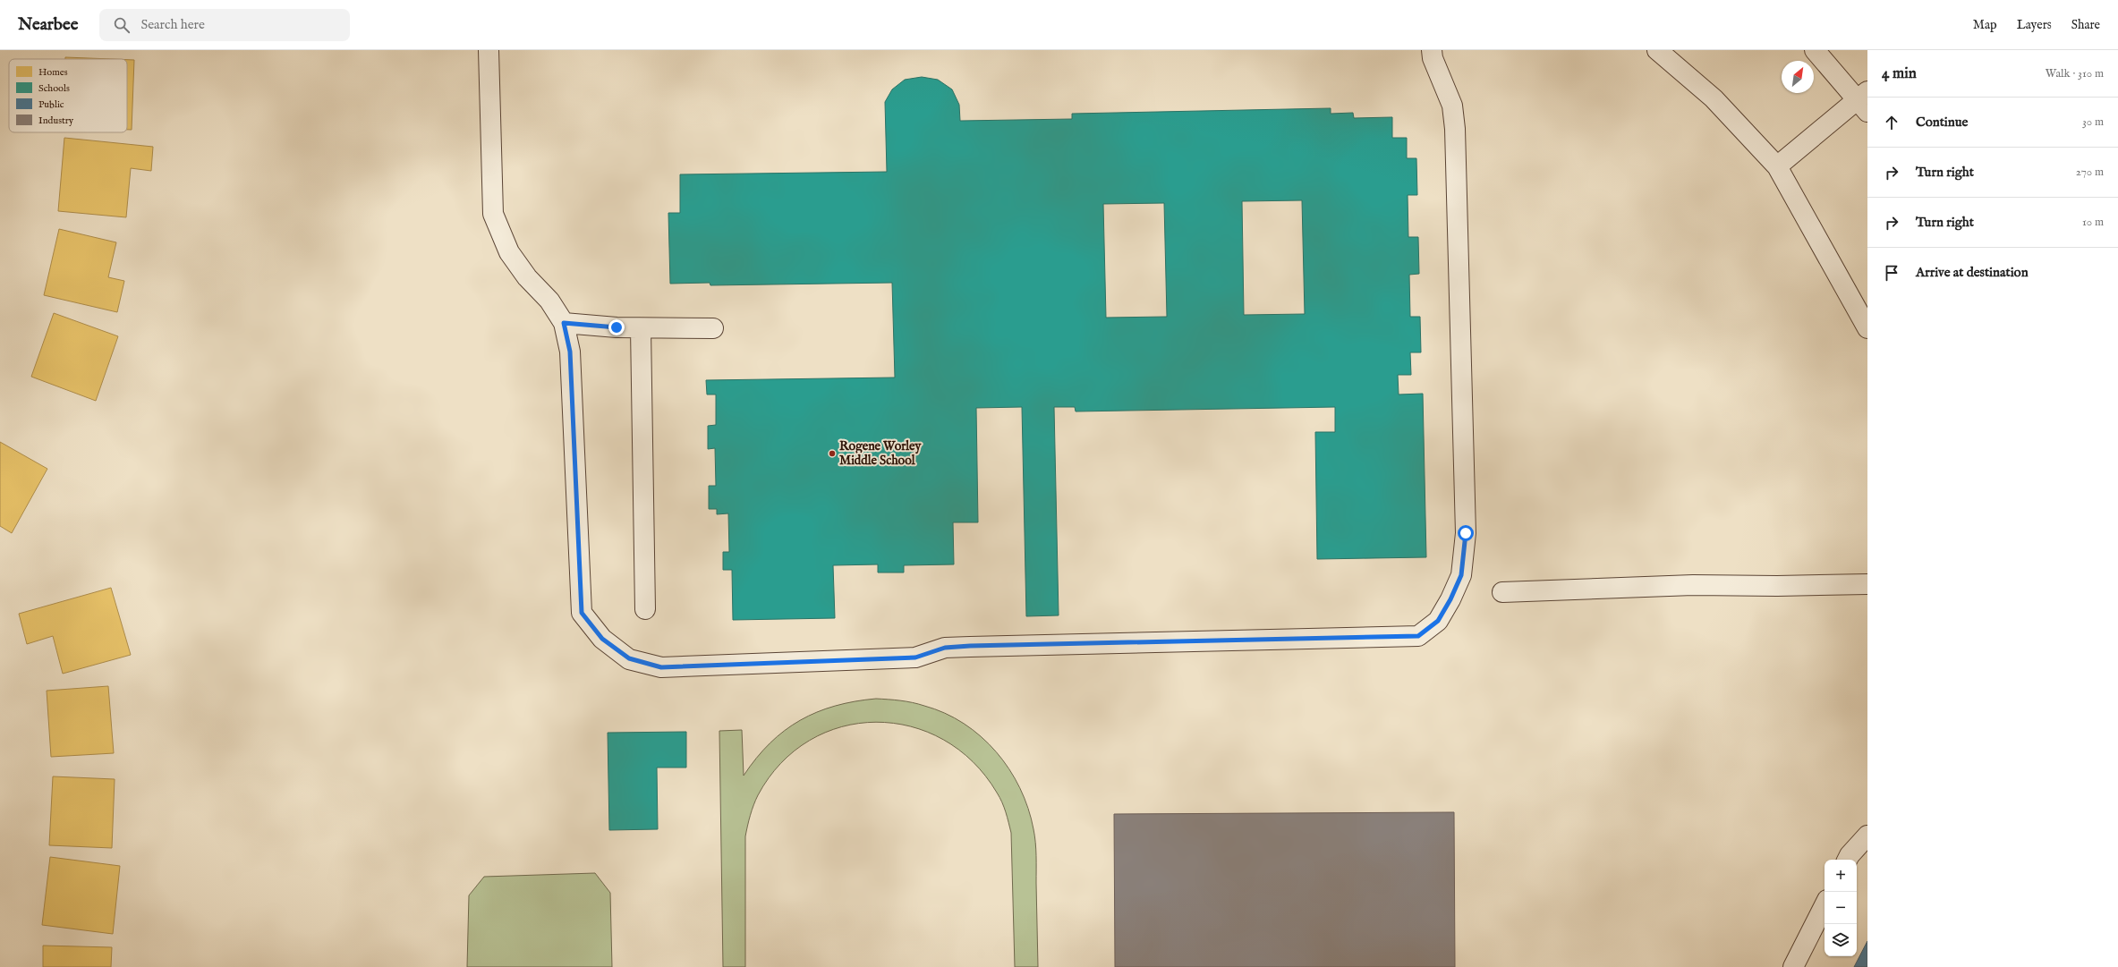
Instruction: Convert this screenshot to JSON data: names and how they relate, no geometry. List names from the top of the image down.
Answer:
{
  "places": ["Rogene Worley Middle School"],
  "legend": [
    "Homes",
    "Schools",
    "Public",
    "Industry"
  ],
  "north": "top right",
  "page": {
    "header": "Nearbee",
    "search": "Search here",
    "nav": ["Map", "Layers", "Share"],
    "heading": ["4 min", "Walk · 310 m"],
    "list": [
      ["Continue", "30 m"],
      ["Turn right", "270 m"],
      ["Turn right", "10 m"],
      "Arrive at destination"
    ],
    "map_buttons": ["+", "−"]
  }
}
